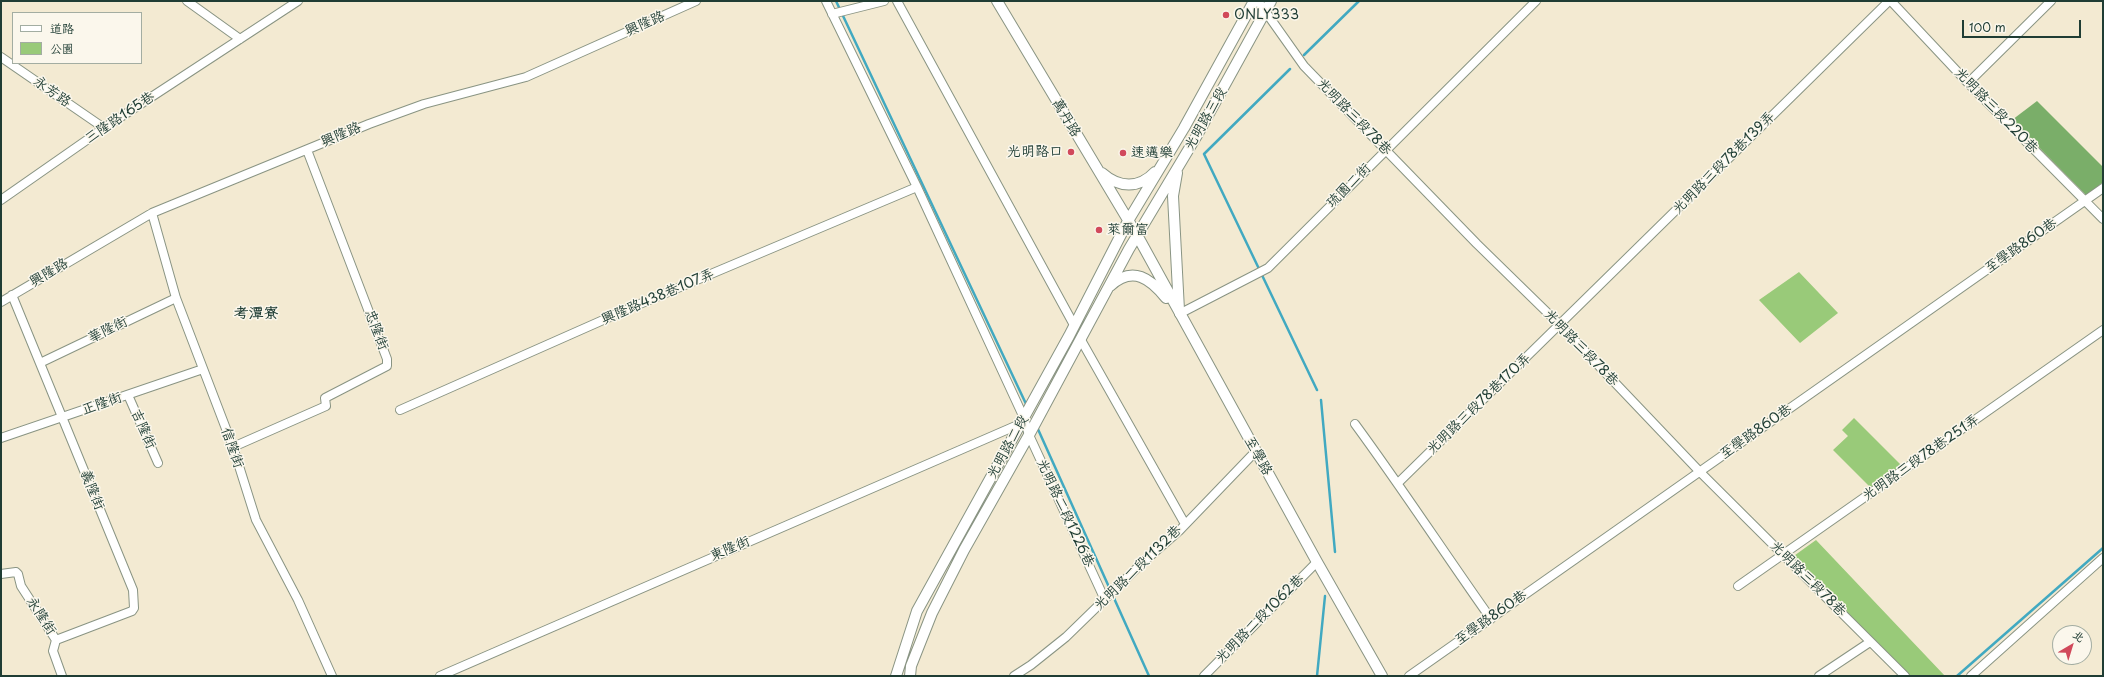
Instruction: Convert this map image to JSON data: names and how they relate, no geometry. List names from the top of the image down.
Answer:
{
  "streets": {
    "street": [
      "興隆路",
      "永芳路",
      "光明路三段220巷",
      "光明路三段78巷",
      "三隆路165巷",
      "萬丹路",
      "光明路三段",
      "光明路三段78巷139弄",
      "琉園二街",
      "至學路860巷",
      "興隆路438巷107弄",
      "華隆街",
      "忠隆街",
      "正隆街",
      "光明路三段78巷170弄",
      "吉隆街",
      "光明路二段",
      "信隆街",
      "至學路",
      "光明路三段78巷251弄",
      "義隆街",
      "光明路二段1226巷",
      "東隆街",
      "光明路二段1132巷",
      "永隆街",
      "光明路二段1062巷"
    ]
  },
  "crossings": [
    ["興隆路", "忠隆街"],
    ["興隆路", "信隆街"],
    ["興隆路", "義隆街"],
    ["永芳路", "三隆路165巷"],
    ["光明路三段220巷", "光明路三段78巷139弄"],
    ["光明路三段220巷", "至學路860巷"],
    ["光明路三段78巷", "光明路三段"],
    ["光明路三段78巷", "光明路三段78巷139弄"],
    ["光明路三段78巷", "琉園二街"],
    ["光明路三段78巷", "至學路860巷"],
    ["光明路三段78巷", "光明路三段78巷170弄"],
    ["光明路三段78巷", "光明路三段78巷251弄"],
    ["萬丹路", "光明路三段"],
    ["萬丹路", "光明路二段"],
    ["萬丹路", "至學路"],
    ["光明路三段", "光明路二段"],
    ["光明路三段", "至學路"],
    ["光明路三段78巷139弄", "光明路三段78巷170弄"],
    ["琉園二街", "至學路"],
    ["興隆路438巷107弄", "光明路二段1226巷"],
    ["華隆街", "信隆街"],
    ["華隆街", "義隆街"],
    ["忠隆街", "信隆街"],
    ["正隆街", "吉隆街"],
    ["正隆街", "信隆街"],
    ["正隆街", "義隆街"],
    ["光明路二段", "至學路"],
    ["光明路二段", "光明路二段1226巷"],
    ["光明路二段", "東隆街"],
    ["至學路", "光明路二段1132巷"],
    ["至學路", "光明路二段1062巷"],
    ["義隆街", "永隆街"],
    ["光明路二段1226巷", "東隆街"],
    ["光明路二段1226巷", "光明路二段1132巷"]
  ],
  "districts": ["考潭寮"],
  "places": [
    "ONLY333",
    "光明路口",
    "速邁樂",
    "萊爾富"
  ],
  "legend": ["道路", "公園"],
  "scale_bar": "100 m",
  "north": "top right"
}
